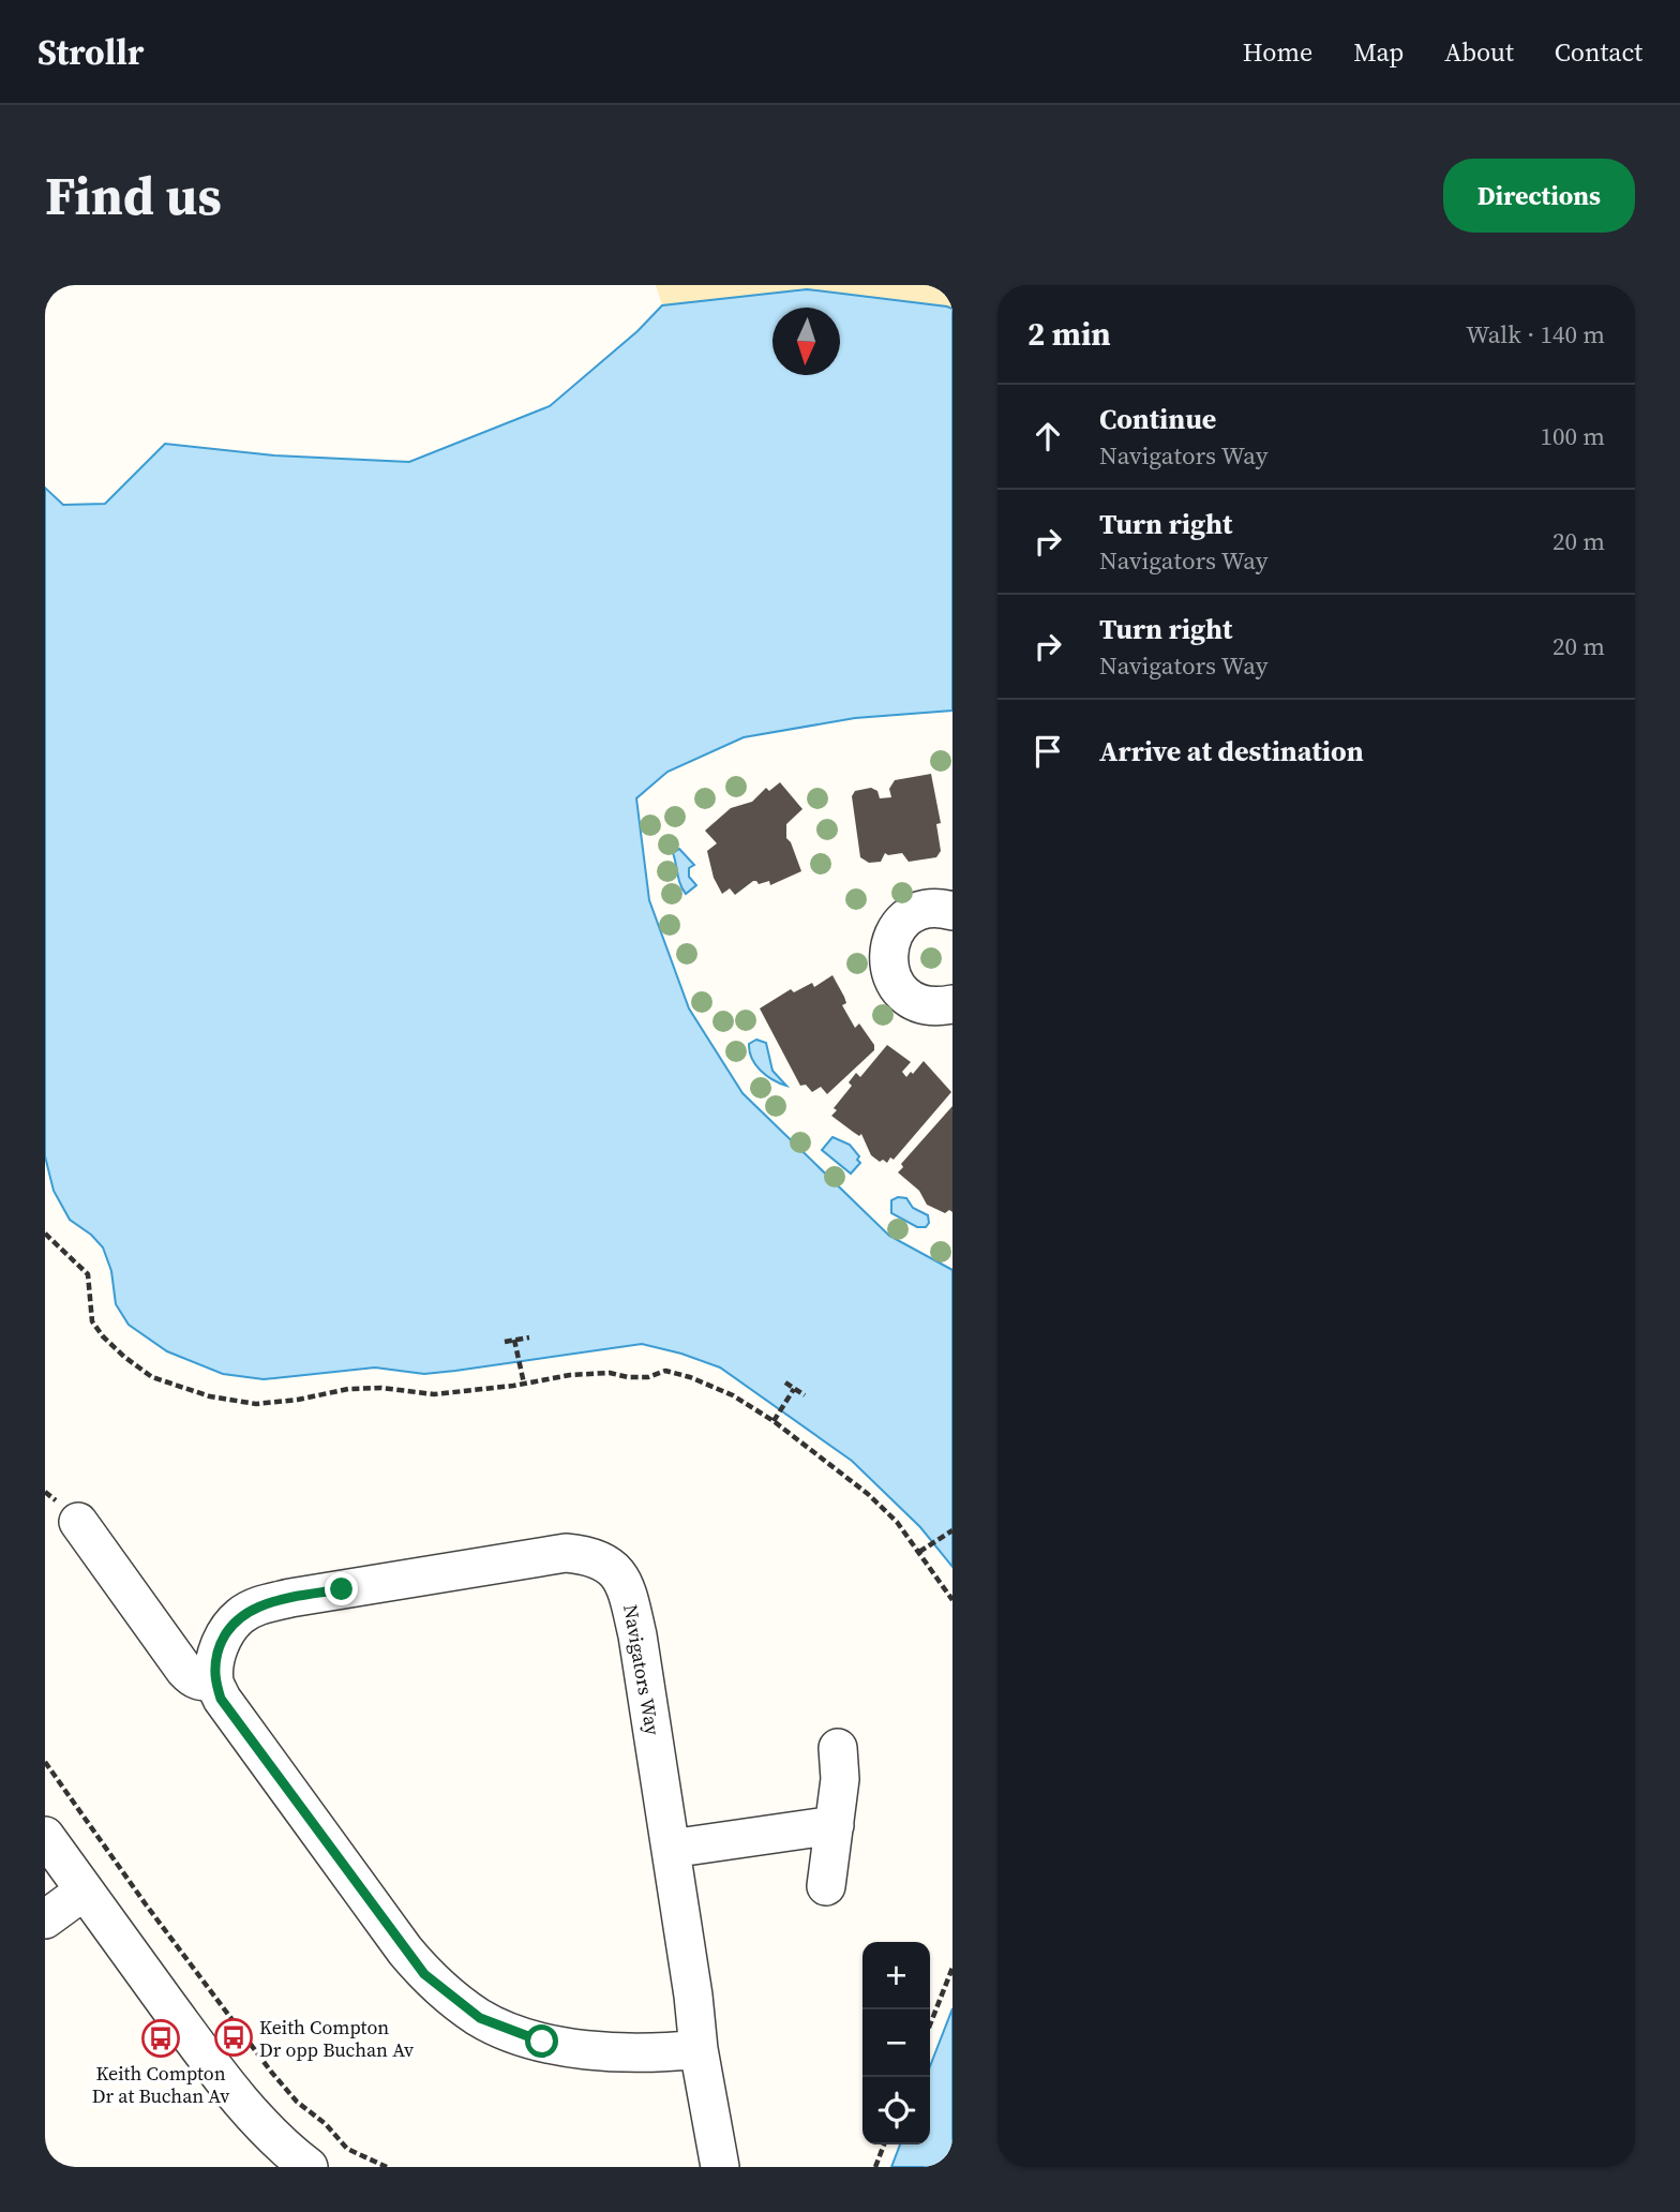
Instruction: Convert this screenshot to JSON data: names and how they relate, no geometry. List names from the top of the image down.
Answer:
{
  "streets": {
    "street": ["Navigators Way"]
  },
  "places": {
    "bus stop": ["Keith Compton Dr opp Buchan Av", "Keith Compton Dr at Buchan Av"]
  },
  "north": "bottom",
  "page": {
    "header": "Strollr",
    "nav": [
      "Home",
      "Map",
      "About",
      "Contact"
    ],
    "buttons": "Directions",
    "title": "Find us",
    "heading": ["2 min", "Walk · 140 m"],
    "list": [
      ["Continue", "Navigators Way", "100 m"],
      ["Turn right", "Navigators Way", "20 m"],
      ["Turn right", "Navigators Way", "20 m"],
      "Arrive at destination"
    ],
    "map_buttons": ["+", "−"]
  }
}
